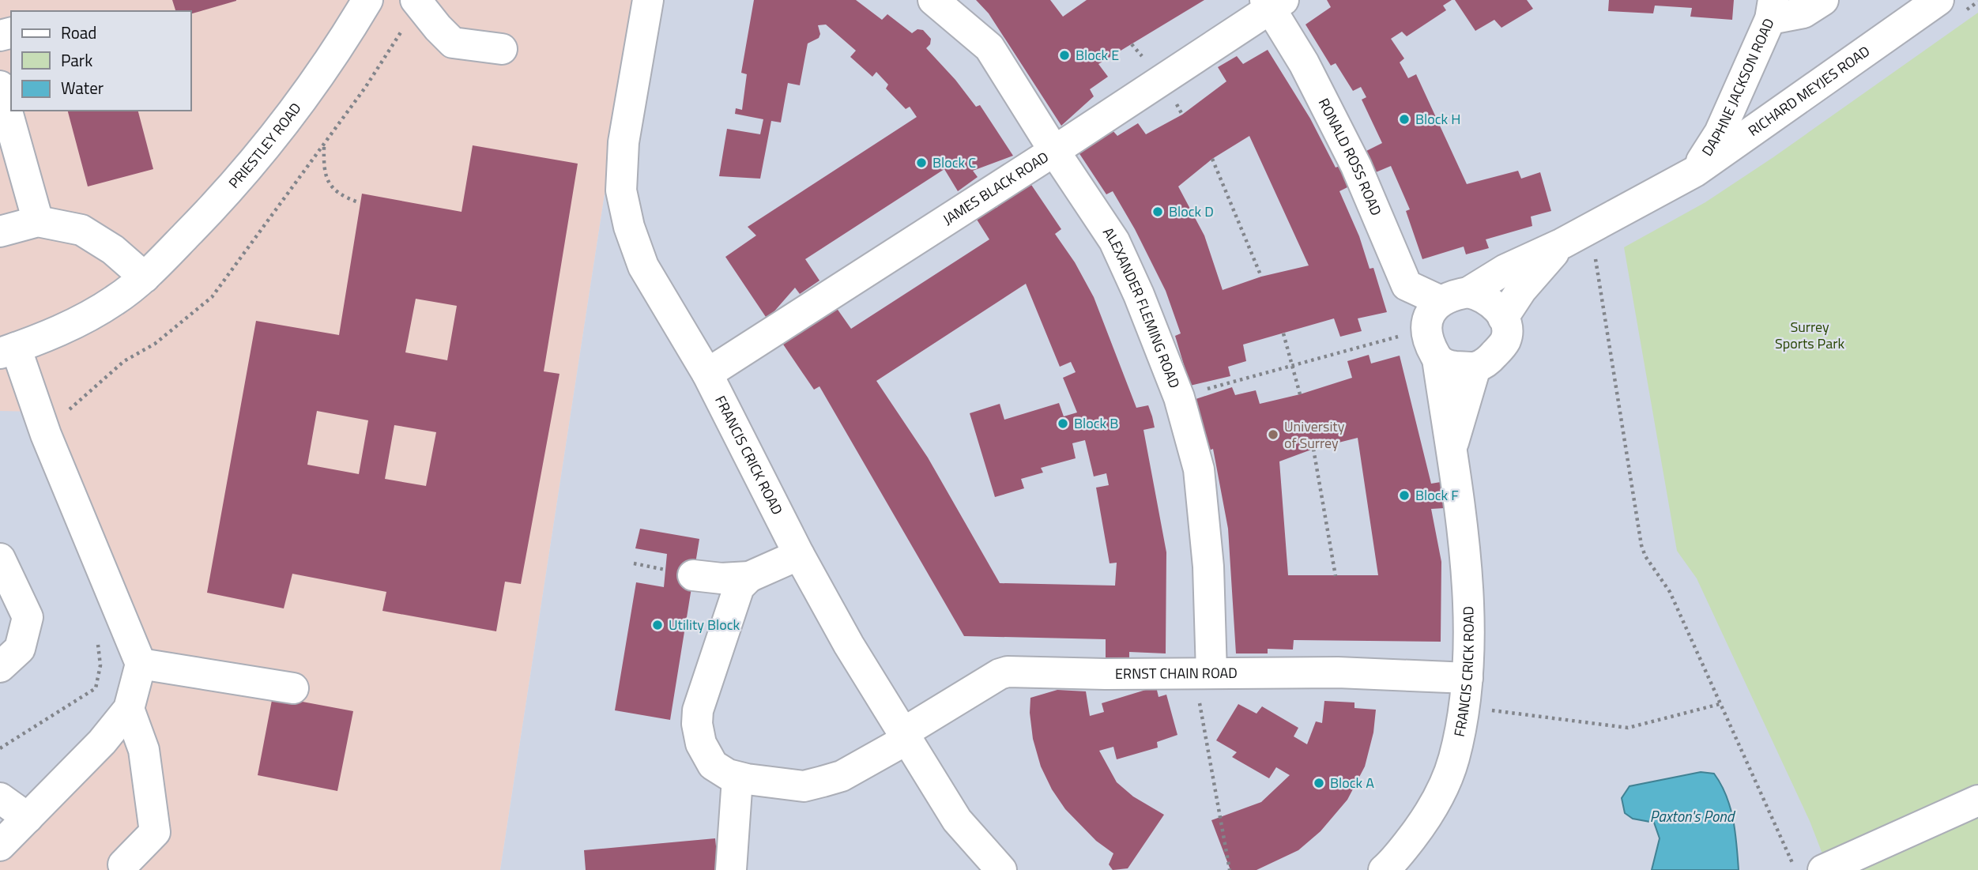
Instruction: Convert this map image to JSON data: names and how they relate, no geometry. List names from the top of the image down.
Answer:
{
  "streets": {
    "street": [
      "DAPHNE JACKSON ROAD",
      "RICHARD MEYJES ROAD",
      "PRIESTLEY ROAD",
      "RONALD ROSS ROAD",
      "JAMES BLACK ROAD",
      "ALEXANDER FLEMING ROAD",
      "FRANCIS CRICK ROAD",
      "ERNST CHAIN ROAD"
    ]
  },
  "crossings": [
    ["DAPHNE JACKSON ROAD", "RICHARD MEYJES ROAD"],
    ["RICHARD MEYJES ROAD", "RONALD ROSS ROAD"],
    ["RICHARD MEYJES ROAD", "FRANCIS CRICK ROAD"],
    ["RONALD ROSS ROAD", "JAMES BLACK ROAD"],
    ["RONALD ROSS ROAD", "FRANCIS CRICK ROAD"],
    ["JAMES BLACK ROAD", "ALEXANDER FLEMING ROAD"],
    ["JAMES BLACK ROAD", "FRANCIS CRICK ROAD"],
    ["ALEXANDER FLEMING ROAD", "ERNST CHAIN ROAD"],
    ["FRANCIS CRICK ROAD", "ERNST CHAIN ROAD"]
  ],
  "water": ["Paxton's Pond"],
  "parks": ["Surrey Sports Park"],
  "places": [
    "Block E",
    "Block H",
    "Block C",
    "Block D",
    "Block B",
    "University of Surrey",
    "Block F",
    "Utility Block",
    "Block A"
  ],
  "legend": ["Road", "Park", "Water"]
}
